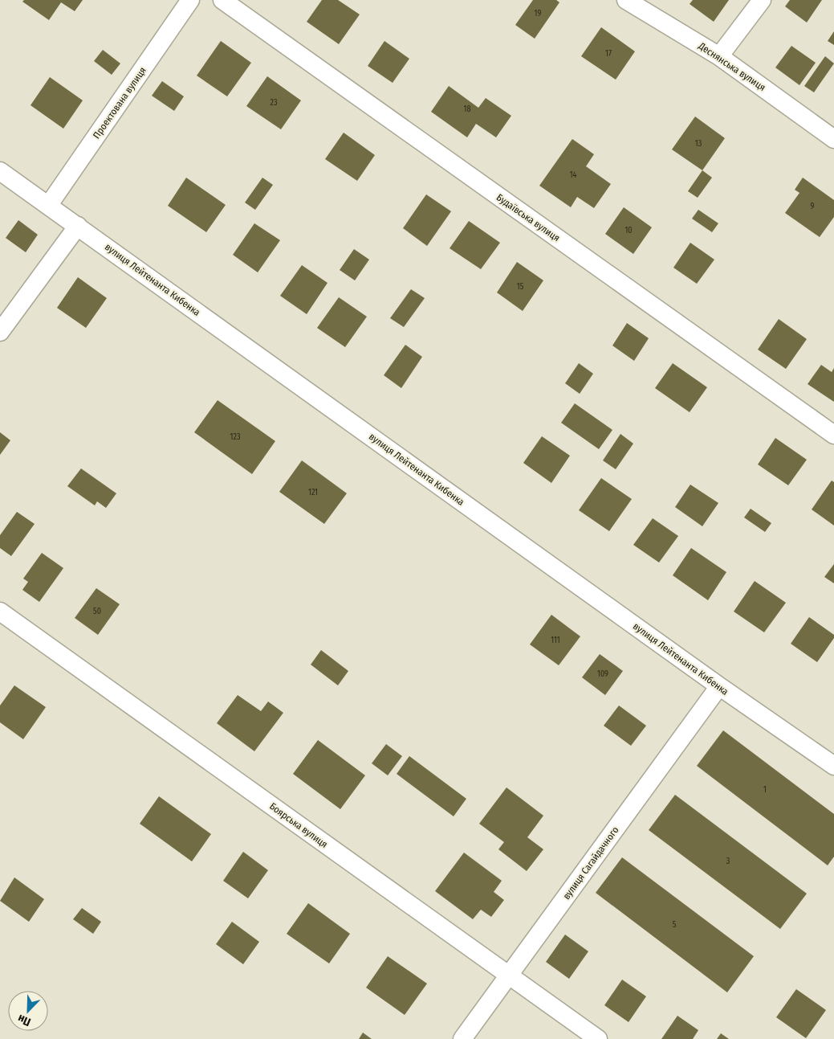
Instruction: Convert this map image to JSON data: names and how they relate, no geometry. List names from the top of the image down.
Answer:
{
  "streets": {
    "street": [
      "Деснянська вулиця",
      "Проектована вулиця",
      "Будаївська вулиця",
      "вулиця Лейтенанта Кибенка",
      "Боярська вулиця",
      "вулиця Сагайдачного"
    ]
  },
  "crossings": [
    ["Проектована вулиця", "вулиця Лейтенанта Кибенка"],
    ["вулиця Лейтенанта Кибенка", "вулиця Сагайдачного"],
    ["Боярська вулиця", "вулиця Сагайдачного"]
  ],
  "house_numbers": [
    "19",
    "17",
    "23",
    "18",
    "13",
    "14",
    "9",
    "10",
    "15",
    "123",
    "121",
    "50",
    "111",
    "109",
    "1",
    "3",
    "5"
  ],
  "north": "bottom left"
}
